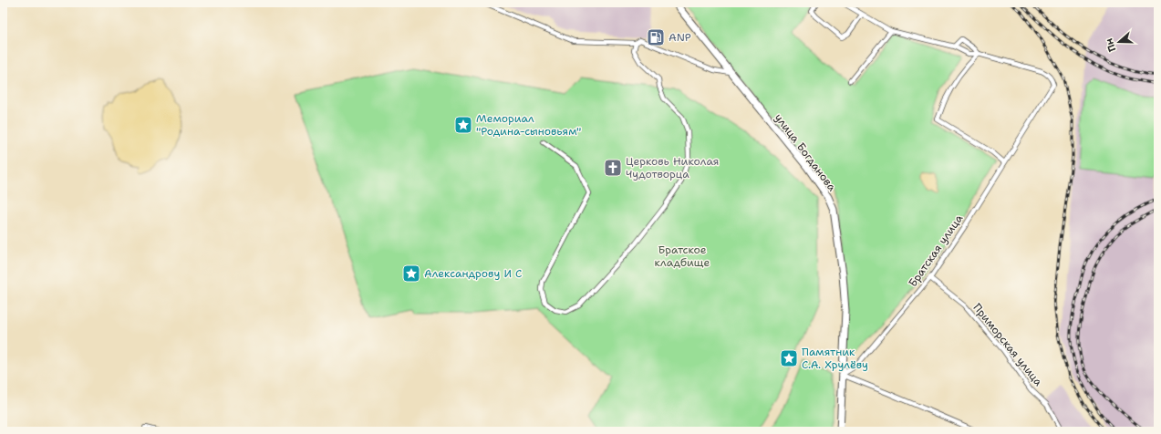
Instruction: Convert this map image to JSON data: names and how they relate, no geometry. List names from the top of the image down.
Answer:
{
  "streets": {
    "main road": ["улица Богданова"],
    "street": ["Братская улица", "Приморская улица"]
  },
  "crossings": [
    ["улица Богданова", "Братская улица"],
    ["Братская улица", "Приморская улица"]
  ],
  "parks": ["Братское кладбище"],
  "places": {
    "fuel station": ["ANP"],
    "place": ["Мемориал \"Родина-сыновьям\"", "Александрову И С", "Памятник С.А. Хрулёву"],
    "church": ["Церковь Николая Чудотворца"]
  },
  "north": "left"
}
